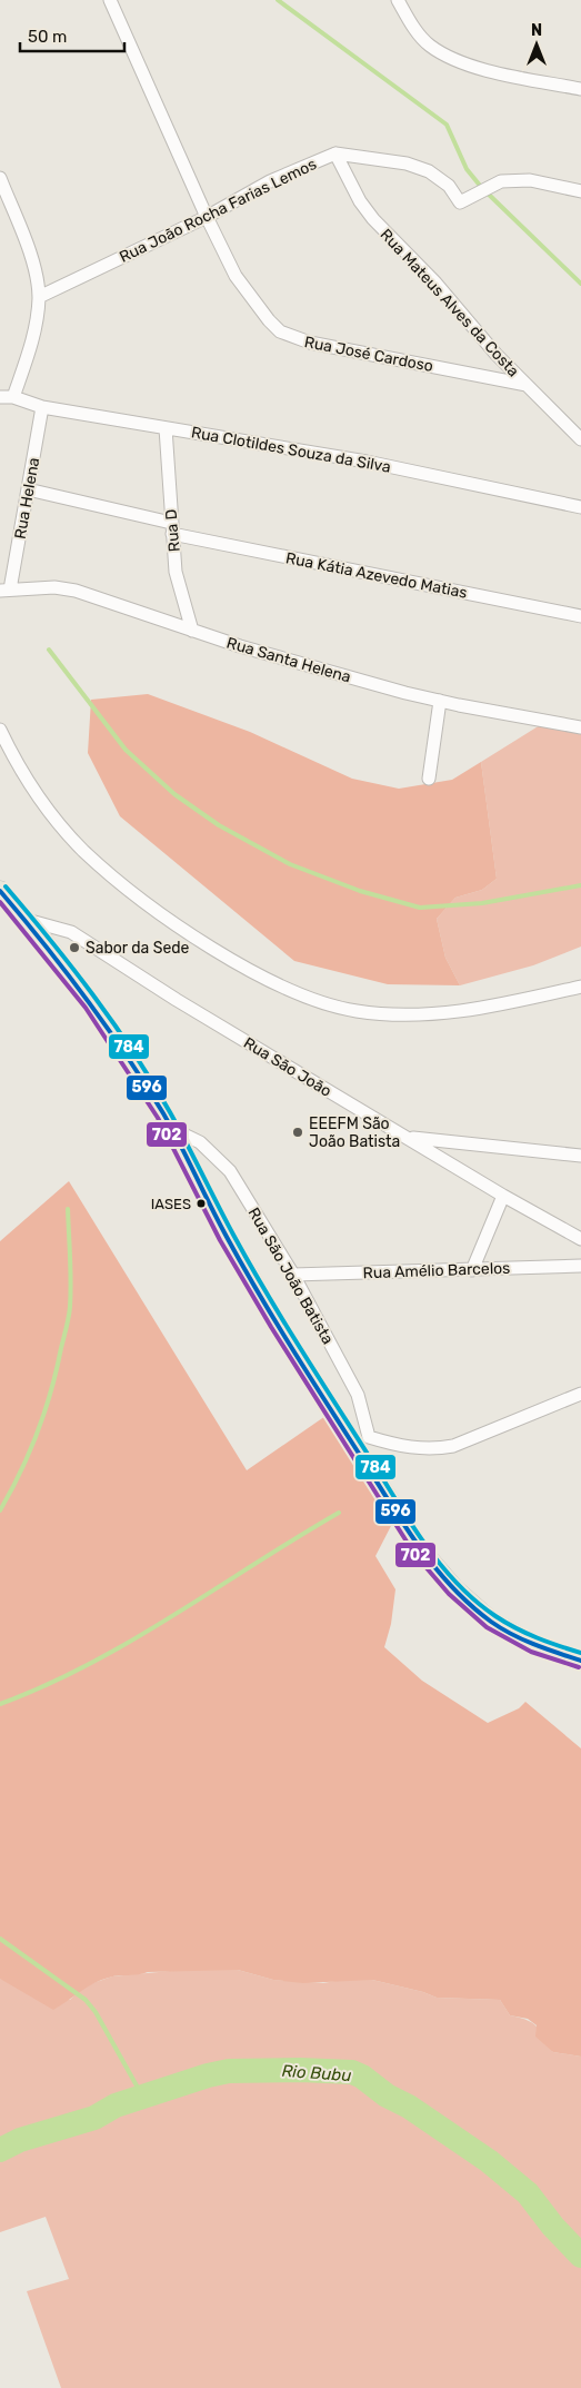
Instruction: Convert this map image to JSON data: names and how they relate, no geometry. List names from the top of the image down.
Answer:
{
  "streets": {
    "street": [
      "Rua João Rocha Farias Lemos",
      "Rua Mateus Alves da Costa",
      "Rua José Cardoso",
      "Rua Clotildes Souza da Silva",
      "Rua Helena",
      "Rua D",
      "Rua Kátia Azevedo Matias",
      "Rua Santa Helena",
      "Rua São João",
      "Rua Amélio Barcelos",
      "Rua São João Batista"
    ]
  },
  "crossings": [
    ["Rua João Rocha Farias Lemos", "Rua Mateus Alves da Costa"],
    ["Rua João Rocha Farias Lemos", "Rua José Cardoso"],
    ["Rua Mateus Alves da Costa", "Rua José Cardoso"],
    ["Rua Clotildes Souza da Silva", "Rua Helena"],
    ["Rua Clotildes Souza da Silva", "Rua D"],
    ["Rua Helena", "Rua Kátia Azevedo Matias"],
    ["Rua Helena", "Rua Santa Helena"],
    ["Rua D", "Rua Kátia Azevedo Matias"],
    ["Rua D", "Rua Santa Helena"],
    ["Rua Amélio Barcelos", "Rua São João Batista"]
  ],
  "water": ["Rio Bubu"],
  "places": ["Sabor da Sede", "EEEFM São João Batista", "IASES"],
  "lines": ["transit line 784", "transit line 596", "transit line 702"],
  "scale_bar": "50 m",
  "north": "top"
}
